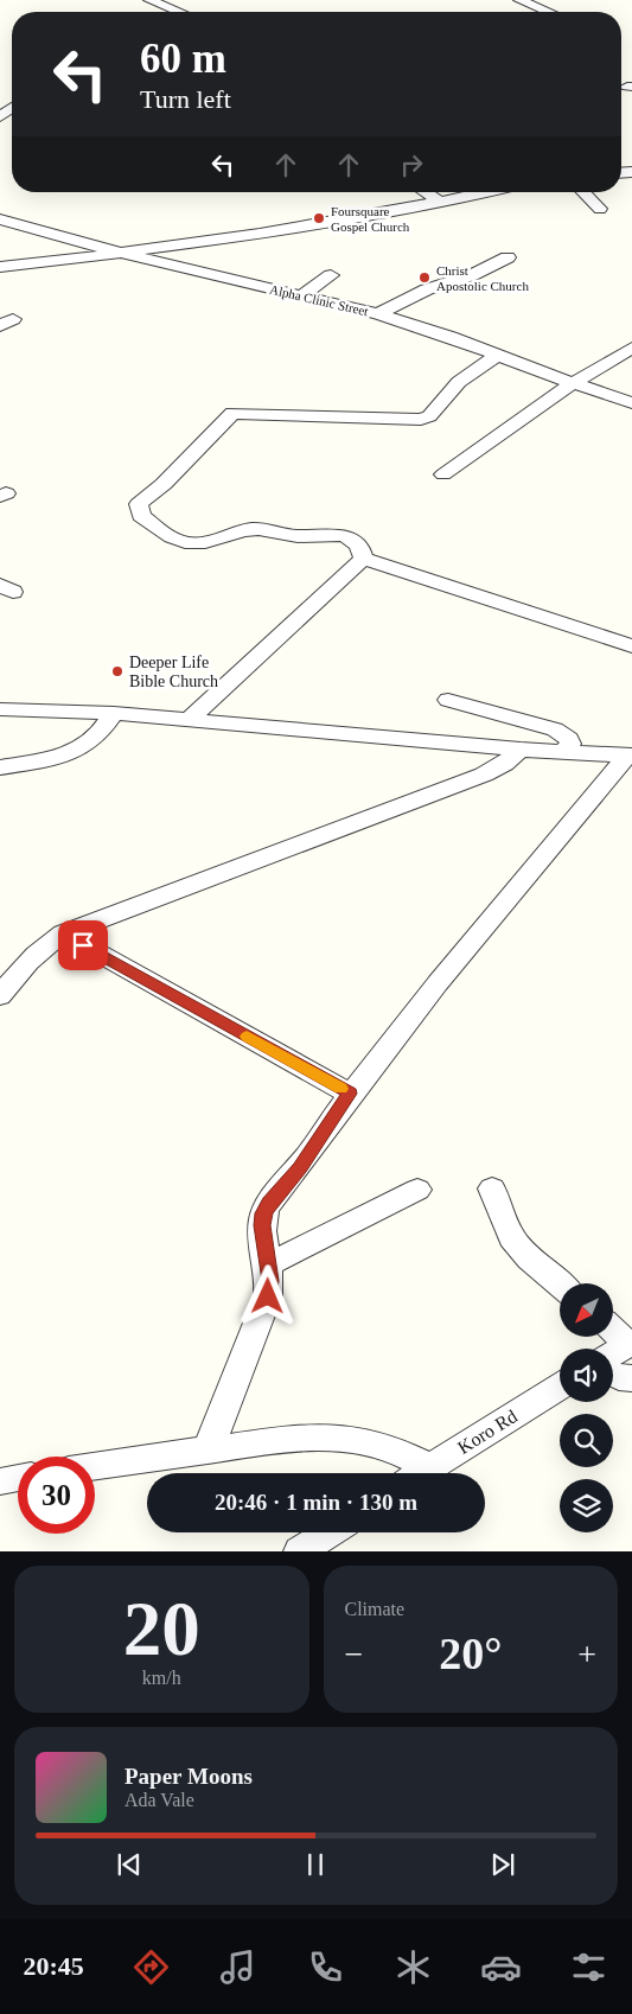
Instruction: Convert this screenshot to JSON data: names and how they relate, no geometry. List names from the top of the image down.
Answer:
{
  "streets": {
    "street": ["Alpha Clinic Street", "Koro Rd"]
  },
  "places": ["Foursquare Gospel Church", "Christ Apostolic Church", "Deeper Life Bible Church"],
  "north": "bottom left",
  "page": {
    "turn": ["60 m", "Turn left"],
    "limit": "30",
    "trip": "20:46 · 1 min · 130 m",
    "tile": [
      ["20", "km/h"],
      "Climate"
    ],
    "heat": ["−", "20°", "+"],
    "song": ["Paper Moons", "Ada Vale"],
    "tabs": "20:45"
  }
}
